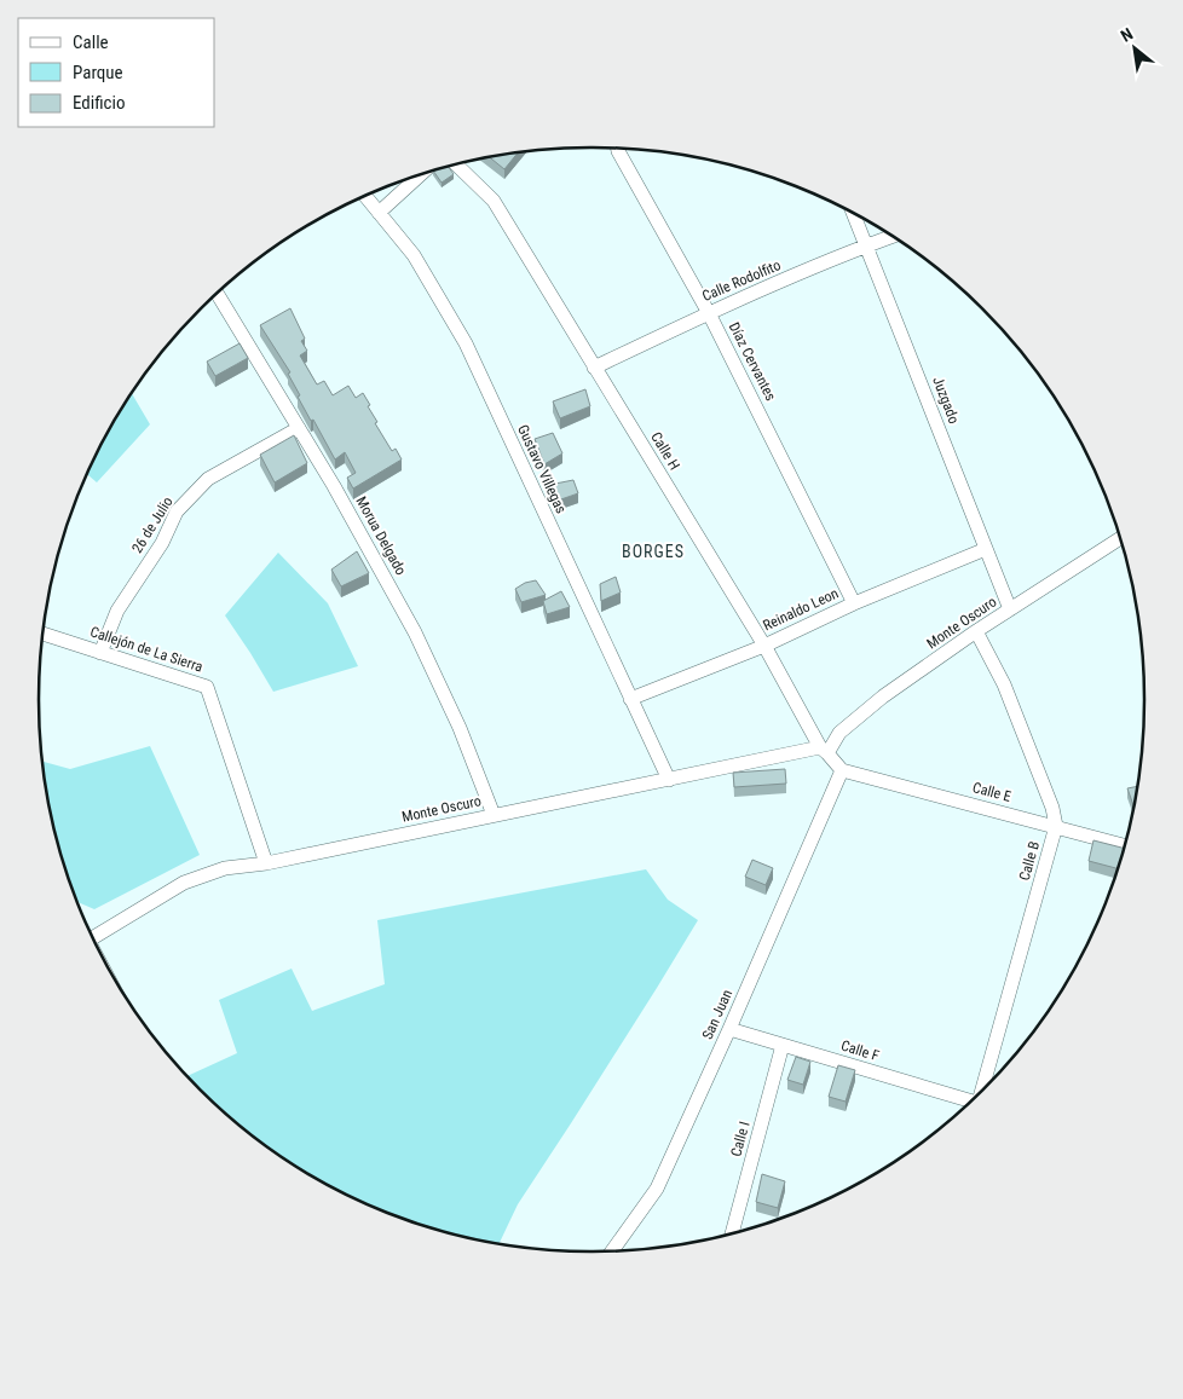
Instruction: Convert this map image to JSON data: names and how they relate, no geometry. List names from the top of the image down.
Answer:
{
  "streets": {
    "street": [
      "Calle Rodolfito",
      "Díaz Cervantes",
      "Juzgado",
      "Calle H",
      "Gustavo Villegas",
      "26 de Julio",
      "Morua Delgado",
      "Reinaldo Leon",
      "Monte Oscuro",
      "Callejón de La Sierra",
      "Calle E",
      "Calle B",
      "San Juan",
      "Calle F",
      "Calle I"
    ]
  },
  "crossings": [
    ["Calle Rodolfito", "Díaz Cervantes"],
    ["Calle Rodolfito", "Juzgado"],
    ["Calle Rodolfito", "Calle H"],
    ["Díaz Cervantes", "Reinaldo Leon"],
    ["Juzgado", "Reinaldo Leon"],
    ["Juzgado", "Monte Oscuro"],
    ["Calle H", "Reinaldo Leon"],
    ["Calle H", "Monte Oscuro"],
    ["Calle H", "Calle E"],
    ["Calle H", "San Juan"],
    ["Gustavo Villegas", "Reinaldo Leon"],
    ["Gustavo Villegas", "Monte Oscuro"],
    ["26 de Julio", "Morua Delgado"],
    ["26 de Julio", "Callejón de La Sierra"],
    ["Morua Delgado", "Monte Oscuro"],
    ["Monte Oscuro", "Callejón de La Sierra"],
    ["Monte Oscuro", "Calle B"],
    ["Calle E", "Calle B"],
    ["Calle E", "San Juan"],
    ["San Juan", "Calle F"],
    ["Calle F", "Calle I"]
  ],
  "districts": ["BORGES"],
  "legend": ["Calle", "Parque", "Edificio"],
  "north": "top left"
}
